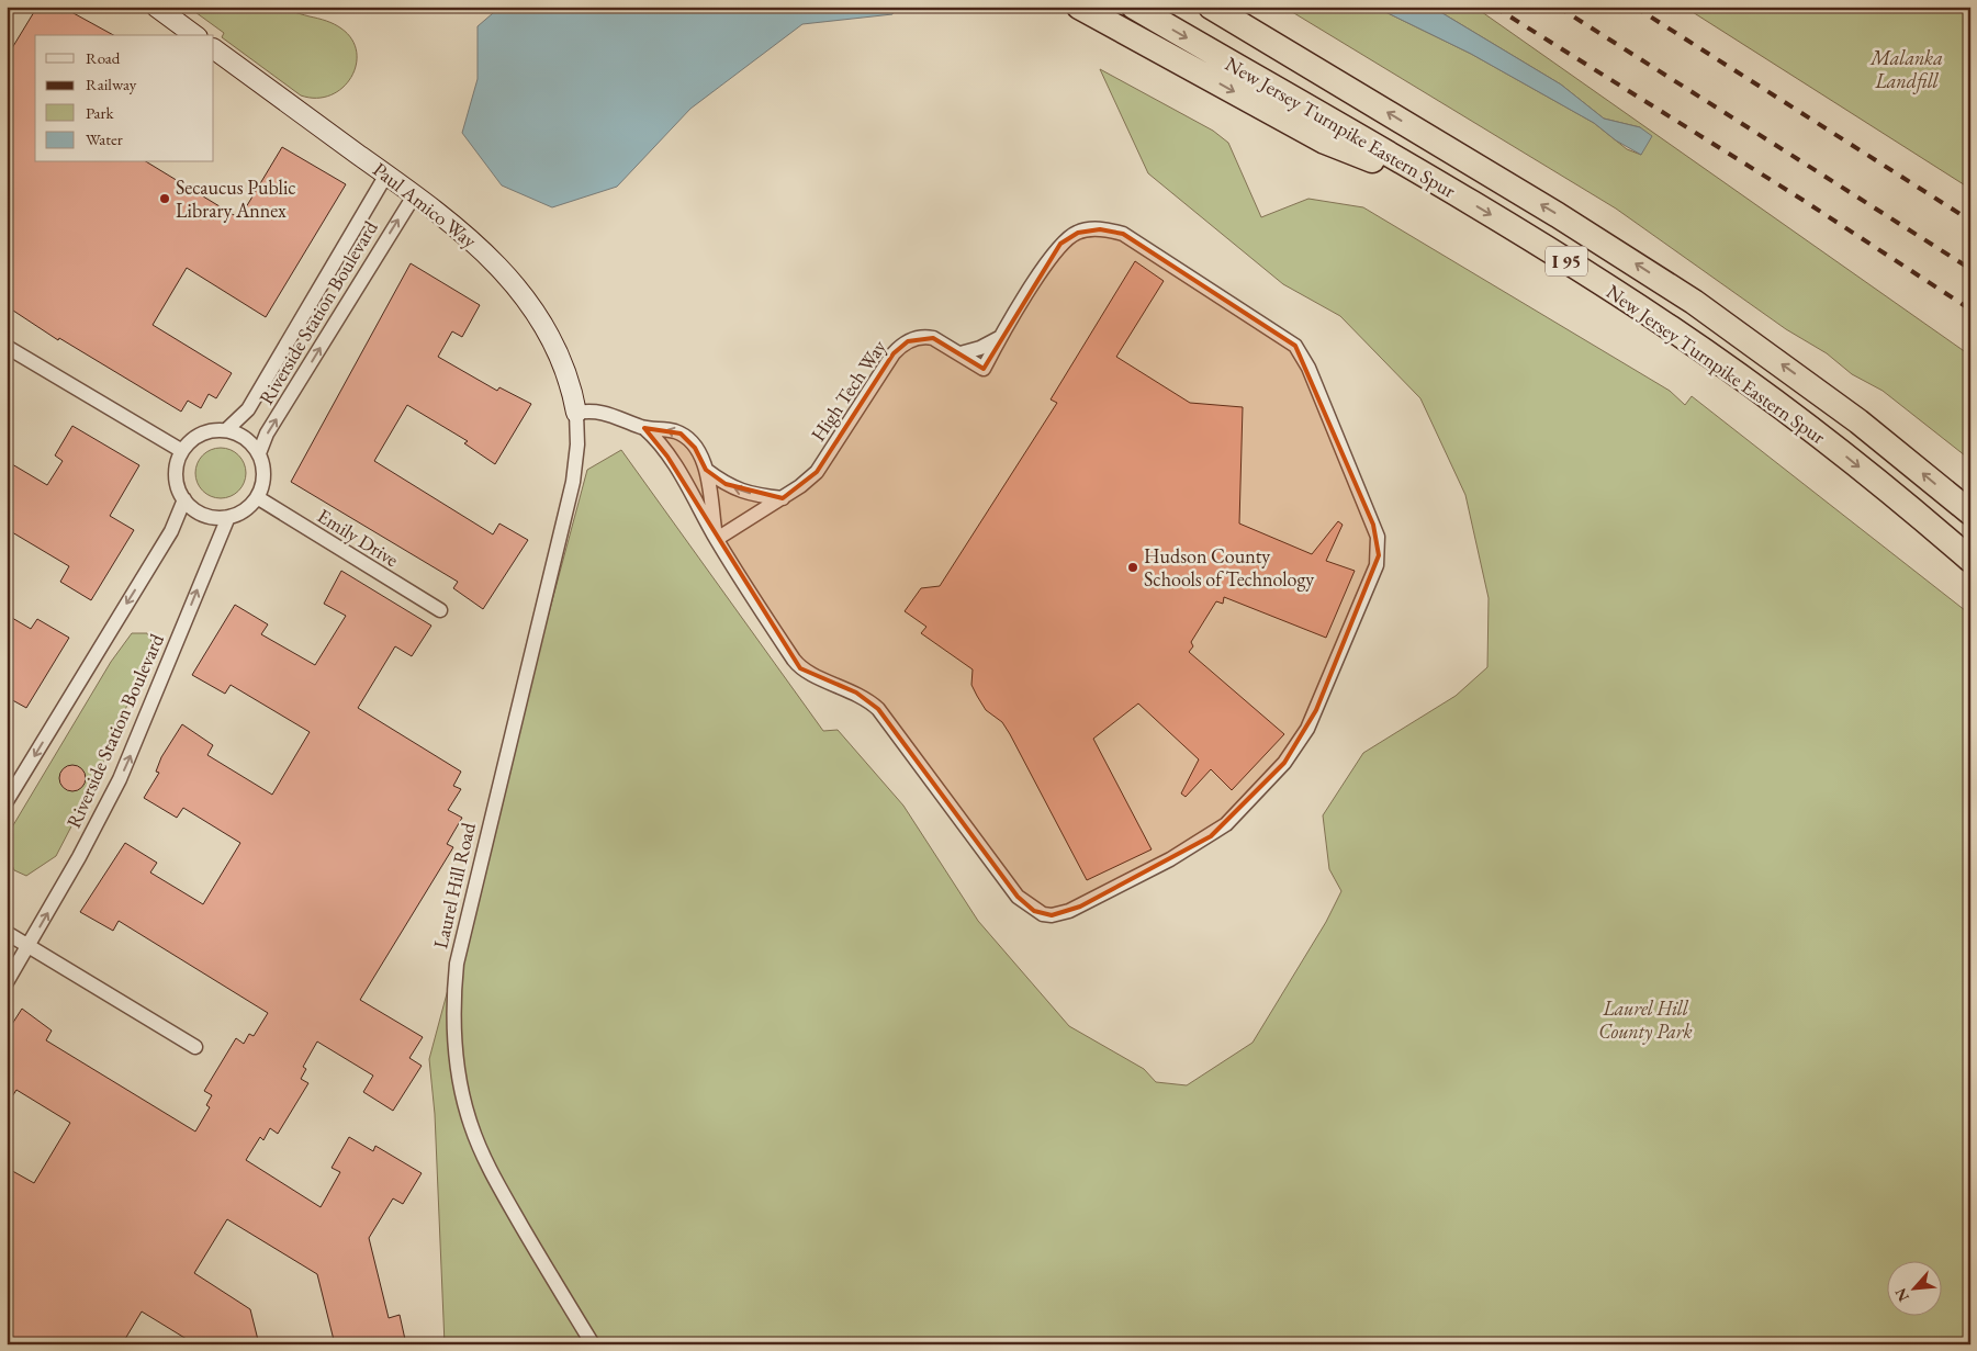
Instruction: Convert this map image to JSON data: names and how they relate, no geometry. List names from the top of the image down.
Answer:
{
  "streets": {
    "highway": ["New Jersey Turnpike Eastern Spur", "I 95"],
    "street": [
      "Paul Amico Way",
      "Riverside Station Boulevard",
      "High Tech Way",
      "Emily Drive",
      "Laurel Hill Road"
    ]
  },
  "crossings": [
    ["Paul Amico Way", "Riverside Station Boulevard"],
    ["Paul Amico Way", "Laurel Hill Road"],
    ["Riverside Station Boulevard", "Emily Drive"]
  ],
  "parks": ["Malanka Landfill", "Laurel Hill County Park"],
  "places": ["Secaucus Public Library Annex", "Hudson County Schools of Technology"],
  "legend": [
    "Road",
    "Railway",
    "Park",
    "Water"
  ],
  "north": "bottom left"
}
